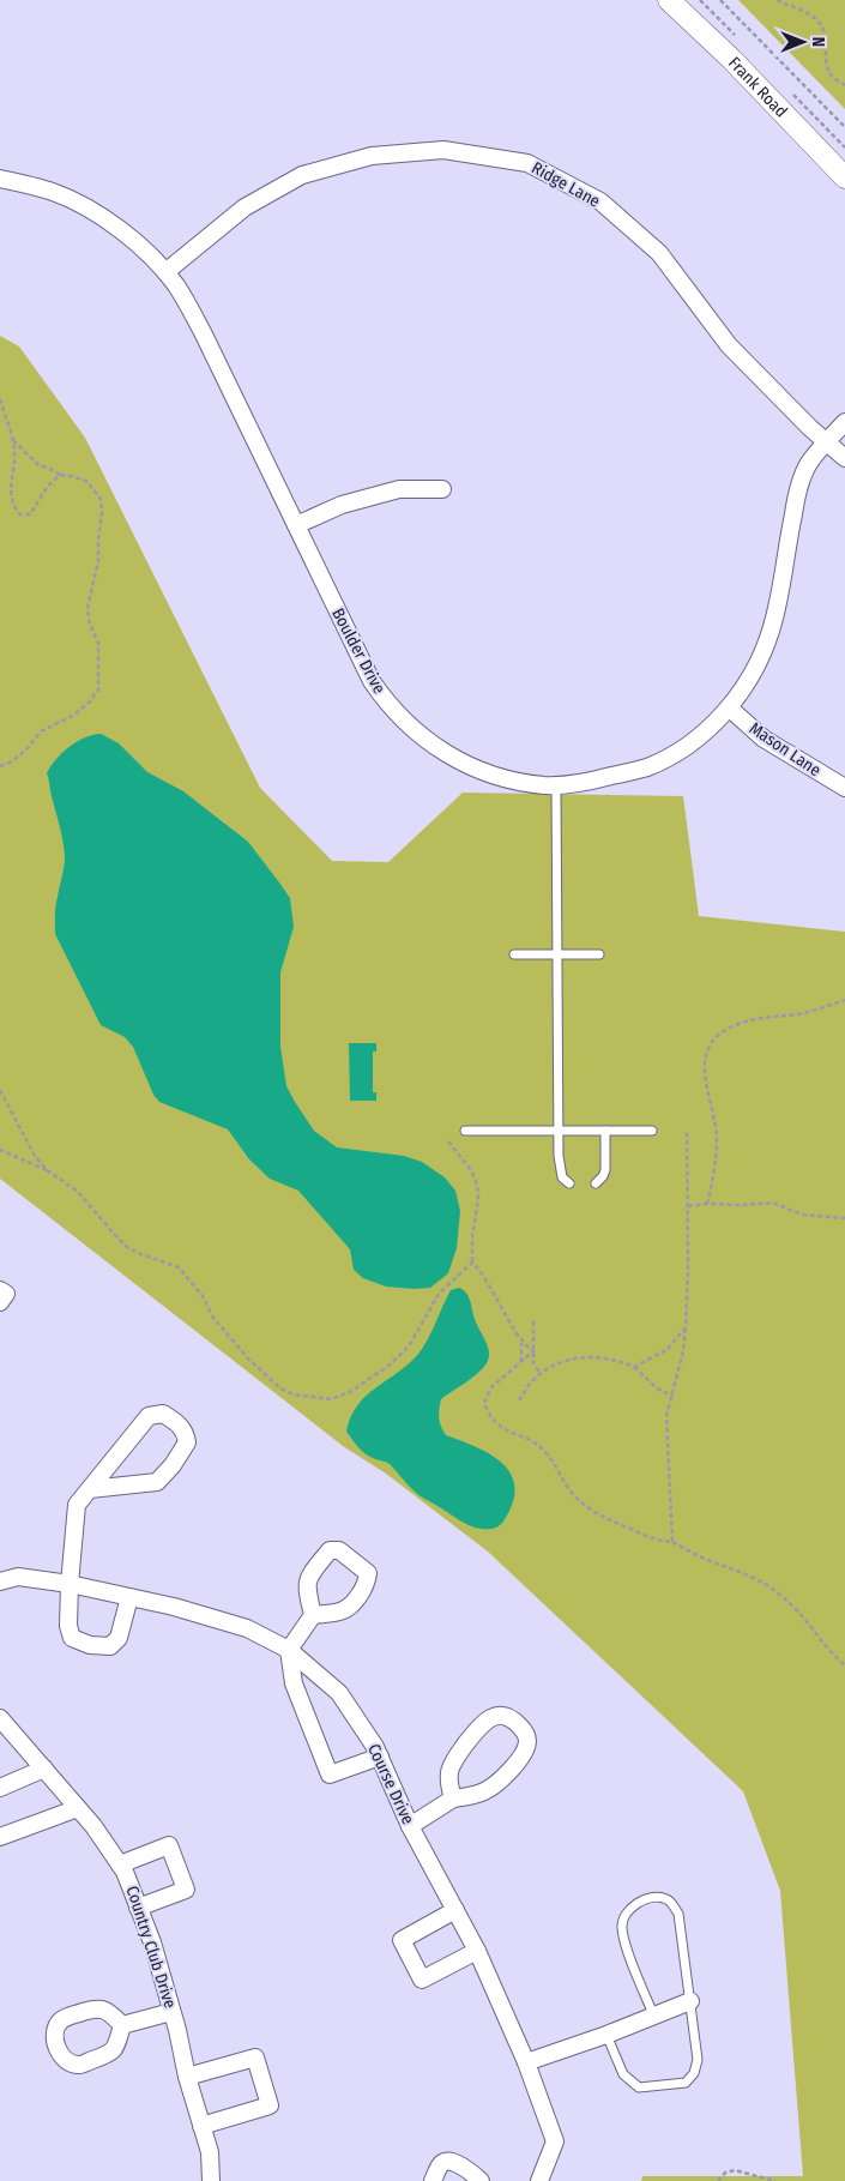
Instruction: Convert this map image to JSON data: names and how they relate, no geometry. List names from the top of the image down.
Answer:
{
  "streets": {
    "street": [
      "Frank Road",
      "Ridge Lane",
      "Boulder Drive",
      "Mason Lane",
      "Course Drive",
      "Country Club Drive"
    ]
  },
  "crossings": [
    ["Ridge Lane", "Boulder Drive"],
    ["Boulder Drive", "Mason Lane"]
  ],
  "north": "right"
}
